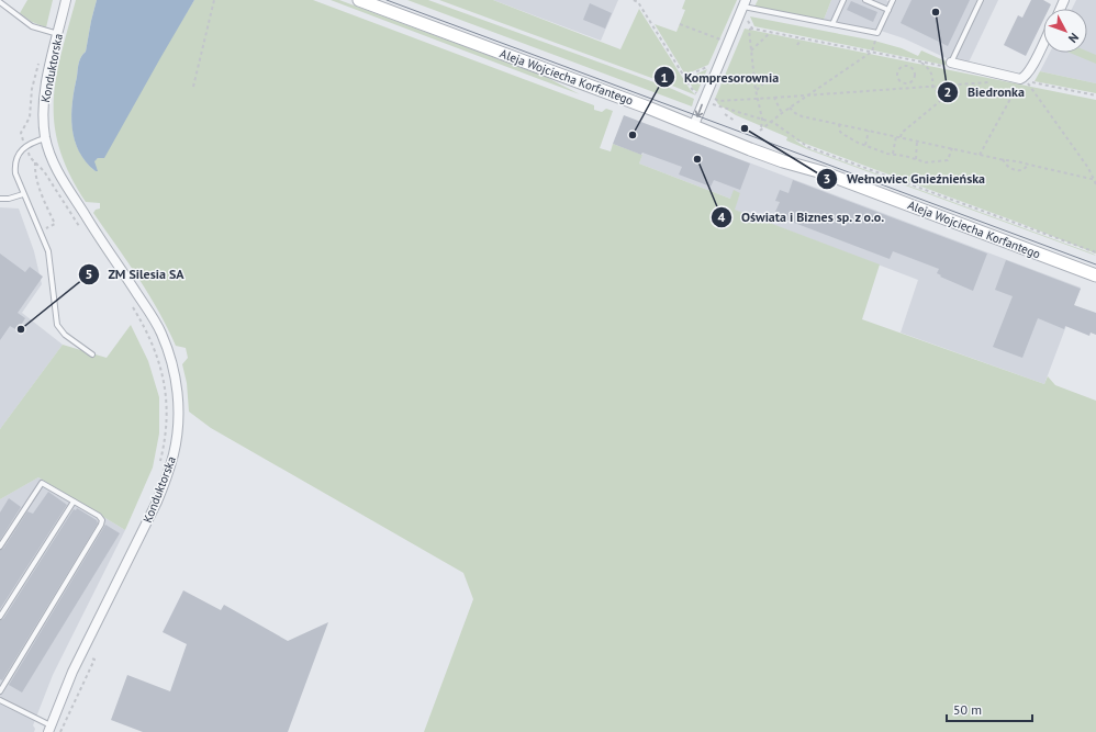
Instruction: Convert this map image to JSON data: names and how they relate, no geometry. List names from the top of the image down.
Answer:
{
  "streets": {
    "main road": ["Aleja Wojciecha Korfantego"],
    "street": ["Konduktorska"]
  },
  "places": [
    "Biedronka",
    "Wełnowiec Gnieźnieńska",
    "Kompresorownia",
    "Oświata i Biznes sp. z o.o.",
    "ZM Silesia SA"
  ],
  "scale_bar": "50 m",
  "north": "bottom right"
}
